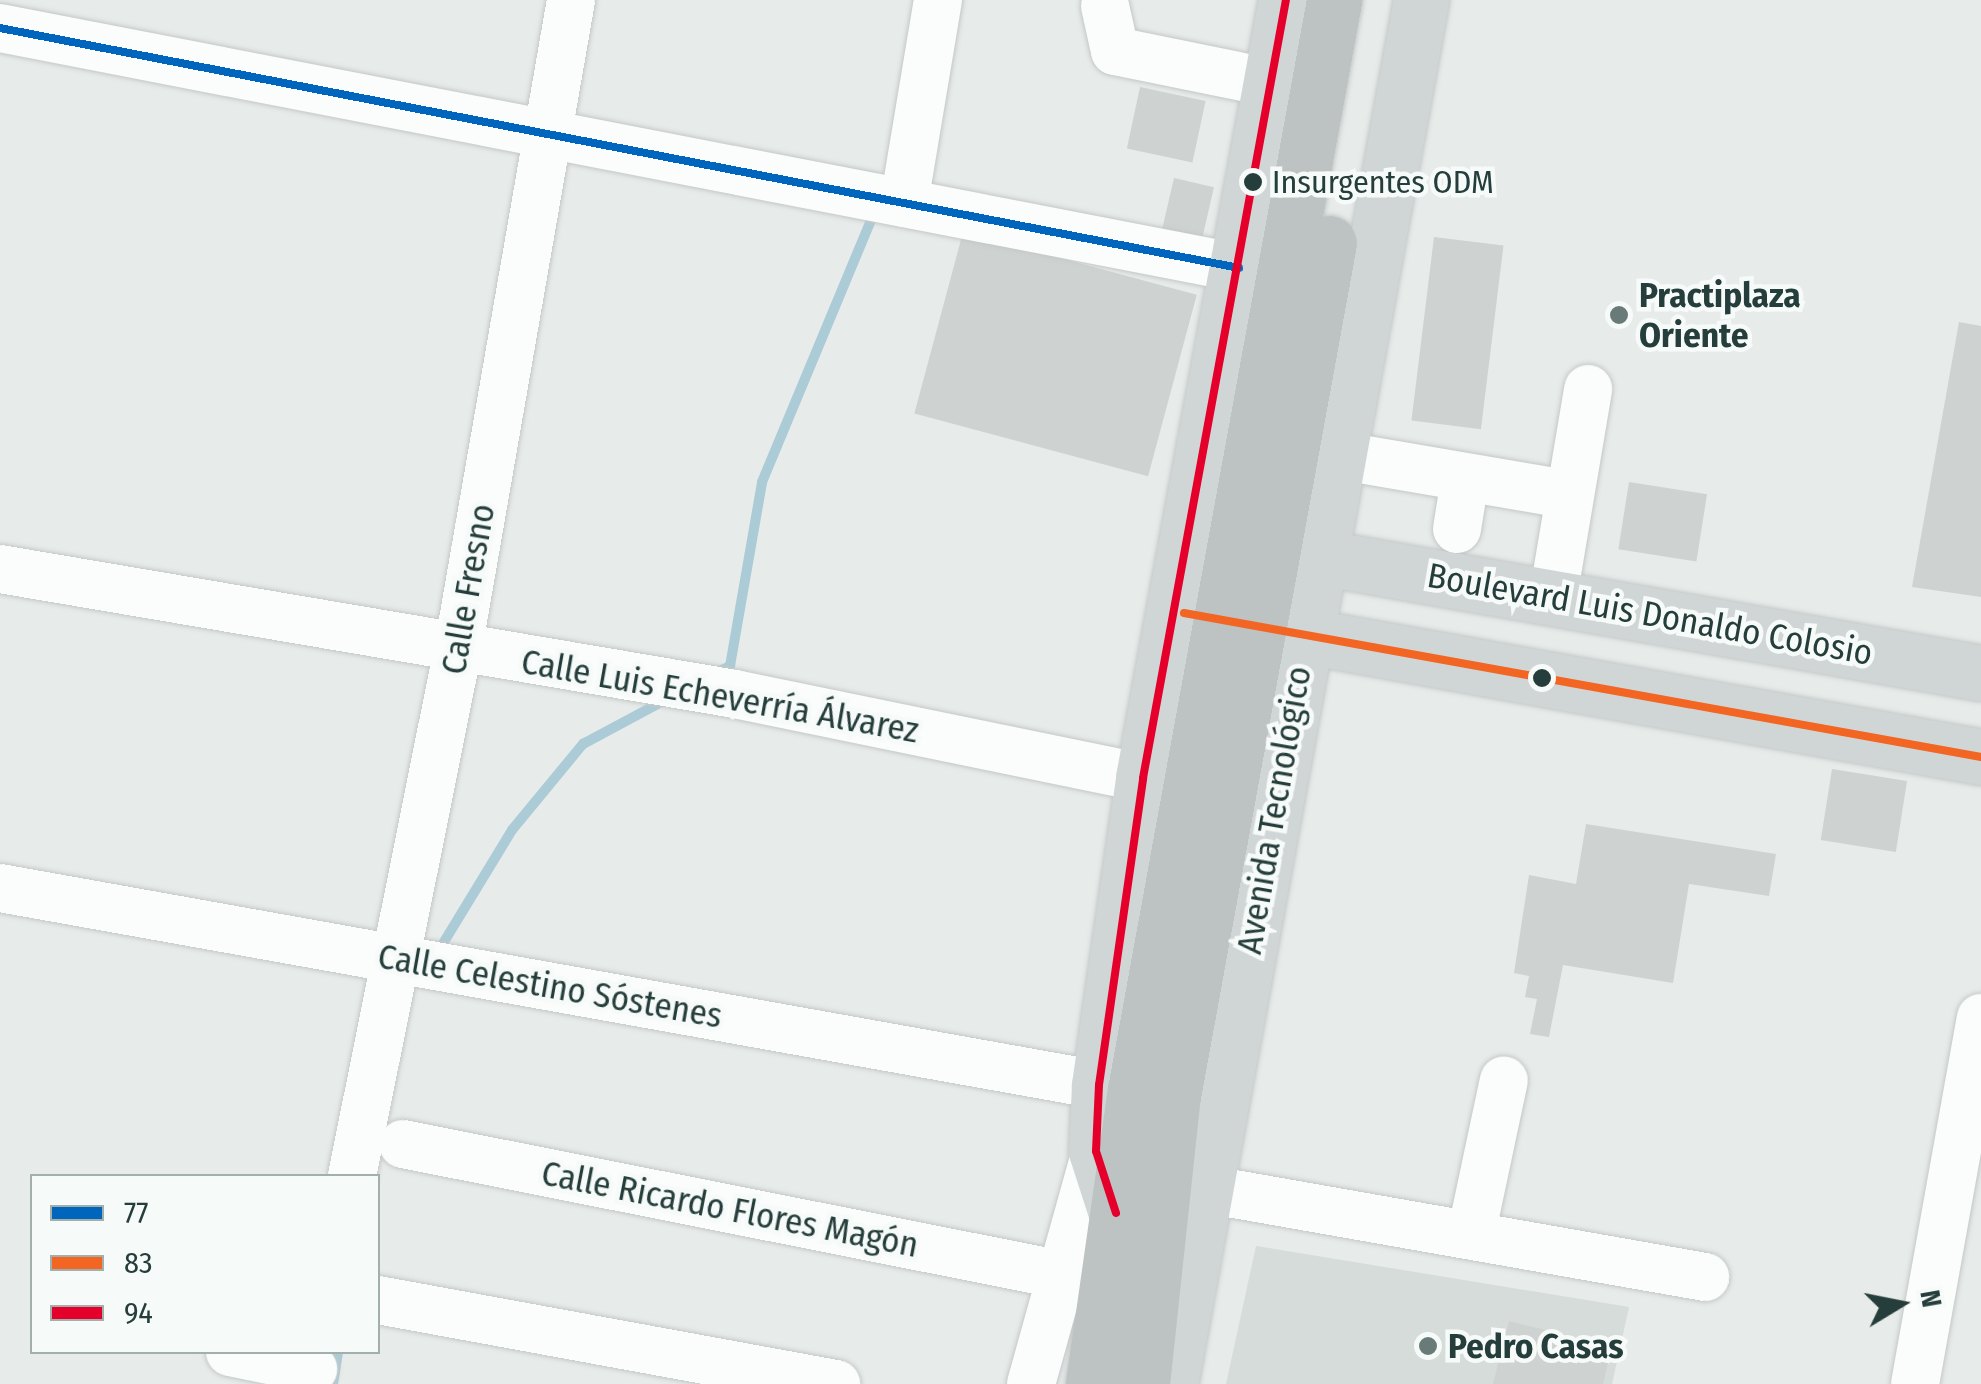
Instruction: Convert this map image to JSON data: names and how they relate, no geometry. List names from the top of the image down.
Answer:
{
  "streets": {
    "highway": ["Avenida Tecnológico"],
    "main road": ["Boulevard Luis Donaldo Colosio"],
    "street": [
      "Calle Fresno",
      "Calle Luis Echeverría Álvarez",
      "Calle Celestino Sóstenes",
      "Calle Ricardo Flores Magón"
    ]
  },
  "crossings": [
    ["Calle Fresno", "Calle Luis Echeverría Álvarez"],
    ["Calle Fresno", "Calle Celestino Sóstenes"],
    ["Boulevard Luis Donaldo Colosio", "Avenida Tecnológico"],
    ["Calle Luis Echeverría Álvarez", "Avenida Tecnológico"],
    ["Avenida Tecnológico", "Calle Celestino Sóstenes"]
  ],
  "places": ["Insurgentes ODM", "Practiplaza Oriente", "Pedro Casas"],
  "lines": ["transit line 94", "transit line 77", "transit line 83"],
  "legend": ["77", "83", "94"],
  "north": "right"
}
